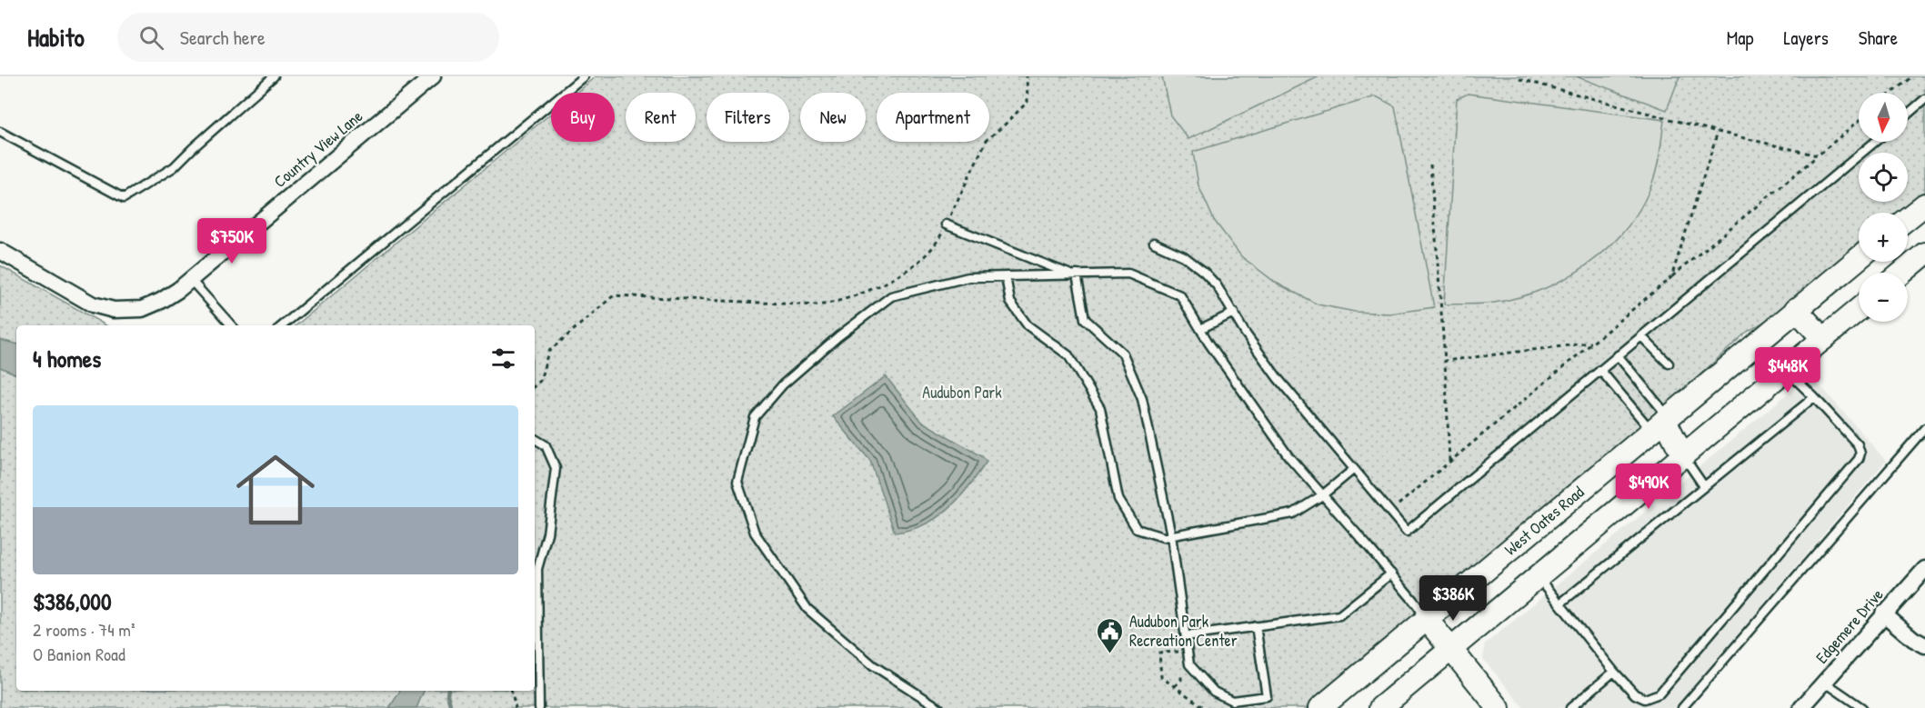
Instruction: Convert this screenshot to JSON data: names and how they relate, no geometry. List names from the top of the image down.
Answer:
{
  "streets": {
    "main road": ["West Oates Road"],
    "street": ["Country View Lane", "Edgemere Drive"]
  },
  "parks": ["Audubon Park"],
  "places": {
    "public building": ["Audubon Park Recreation Center"]
  },
  "north": "bottom",
  "page": {
    "header": "Habito",
    "search": "Search here",
    "nav": ["Map", "Layers", "Share"],
    "map_buttons": ["+", "−"],
    "chip": [
      "Buy",
      "Rent",
      "Filters",
      "New",
      "Apartment"
    ],
    "price": [
      "$750K",
      "$448K",
      "$490K",
      "$386K"
    ],
    "heading": "4 homes",
    "list": [
      {
        "name": "$386,000",
        "note": "2 rooms · 74 m² · O Banion Road"
      }
    ]
  }
}
